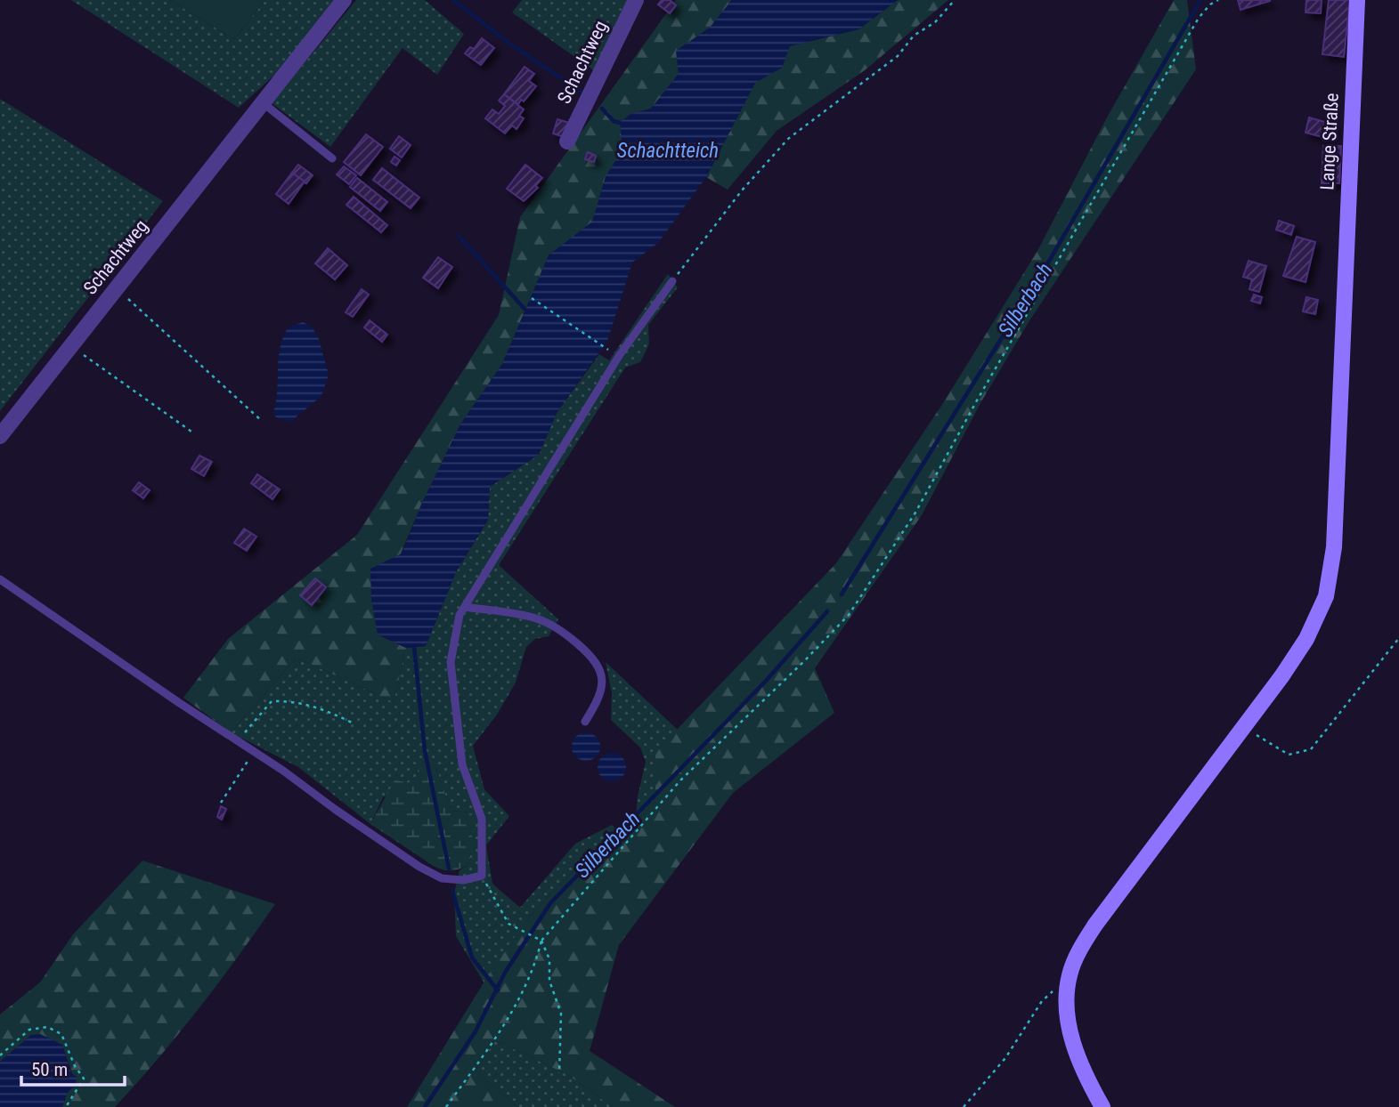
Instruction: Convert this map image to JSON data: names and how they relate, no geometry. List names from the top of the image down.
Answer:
{
  "streets": {
    "street": ["Schachtweg", "Lange Straße"]
  },
  "water": ["Schachtteich", "Silberbach"],
  "scale_bar": "50 m"
}
